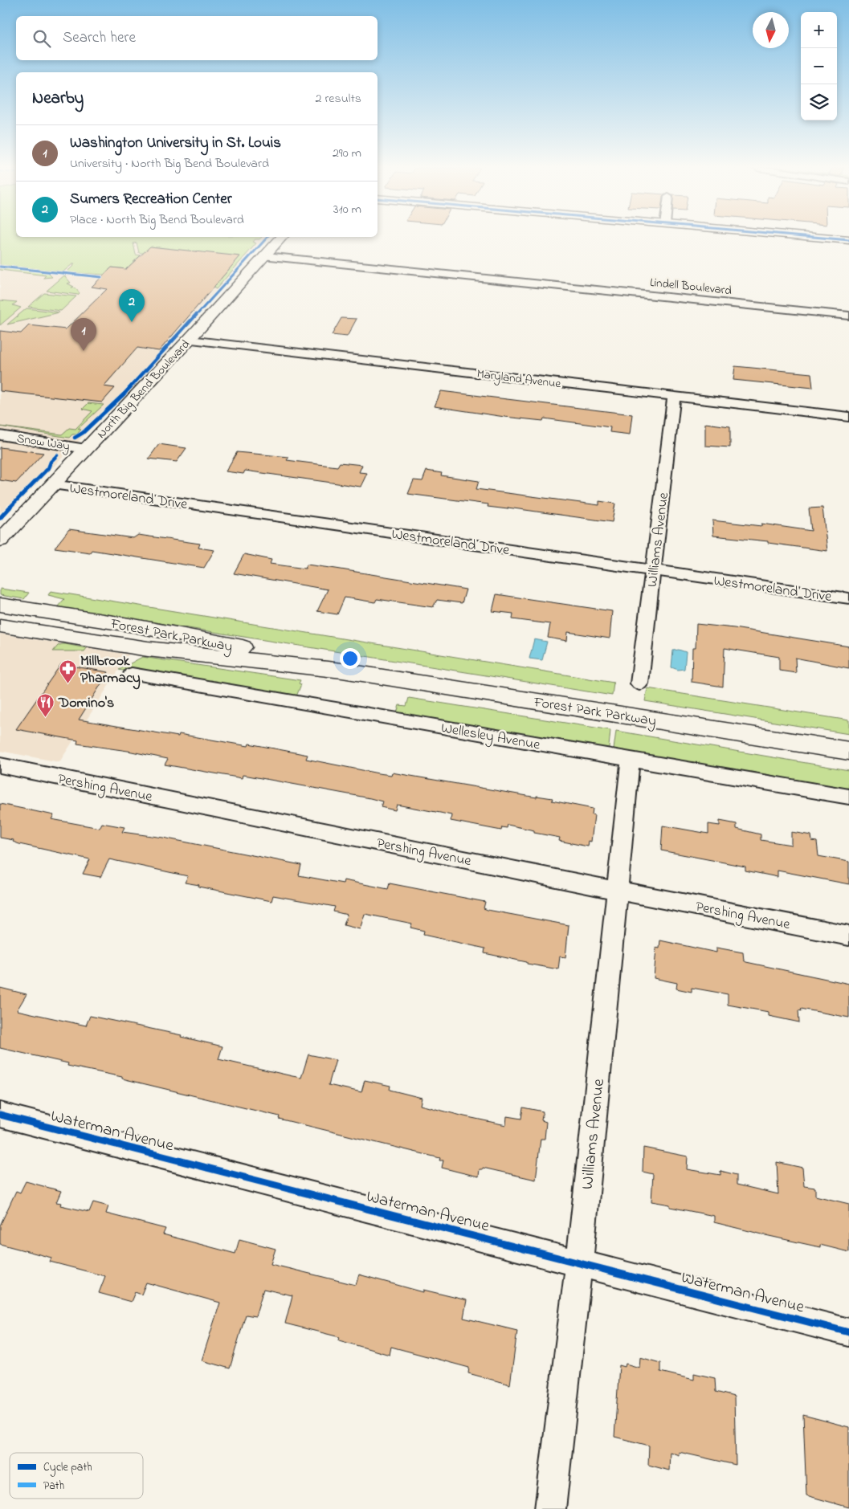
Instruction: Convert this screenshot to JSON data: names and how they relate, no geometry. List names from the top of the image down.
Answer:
{
  "streets": {
    "main road": ["North Big Bend Boulevard", "Forest Park Parkway"],
    "street": [
      "Lindell Boulevard",
      "Maryland Avenue",
      "Snow Way",
      "Westmoreland Drive",
      "Williams Avenue",
      "Wellesley Avenue",
      "Pershing Avenue",
      "Waterman Avenue"
    ]
  },
  "crossings": [
    ["Lindell Boulevard", "North Big Bend Boulevard"],
    ["Maryland Avenue", "North Big Bend Boulevard"],
    ["Maryland Avenue", "Williams Avenue"],
    ["North Big Bend Boulevard", "Snow Way"],
    ["North Big Bend Boulevard", "Westmoreland Drive"],
    ["Westmoreland Drive", "Williams Avenue"],
    ["Williams Avenue", "Wellesley Avenue"],
    ["Williams Avenue", "Pershing Avenue"],
    ["Williams Avenue", "Waterman Avenue"]
  ],
  "places": {
    "pharmacy": ["Millbrook Pharmacy"],
    "restaurant": ["Domino's"]
  },
  "legend": ["Cycle path", "Path"],
  "north": "bottom",
  "page": {
    "map_buttons": ["+", "−"],
    "search": "Search here",
    "heading": ["Nearby", "2 results"],
    "list": [
      {
        "mark": "1",
        "name": "Washington University in St. Louis",
        "note": "University · North Big Bend Boulevard",
        "value": "290 m"
      },
      {
        "mark": "2",
        "name": "Sumers Recreation Center",
        "note": "Place · North Big Bend Boulevard",
        "value": "310 m"
      }
    ],
    "pins": ["2", "1"]
  }
}
